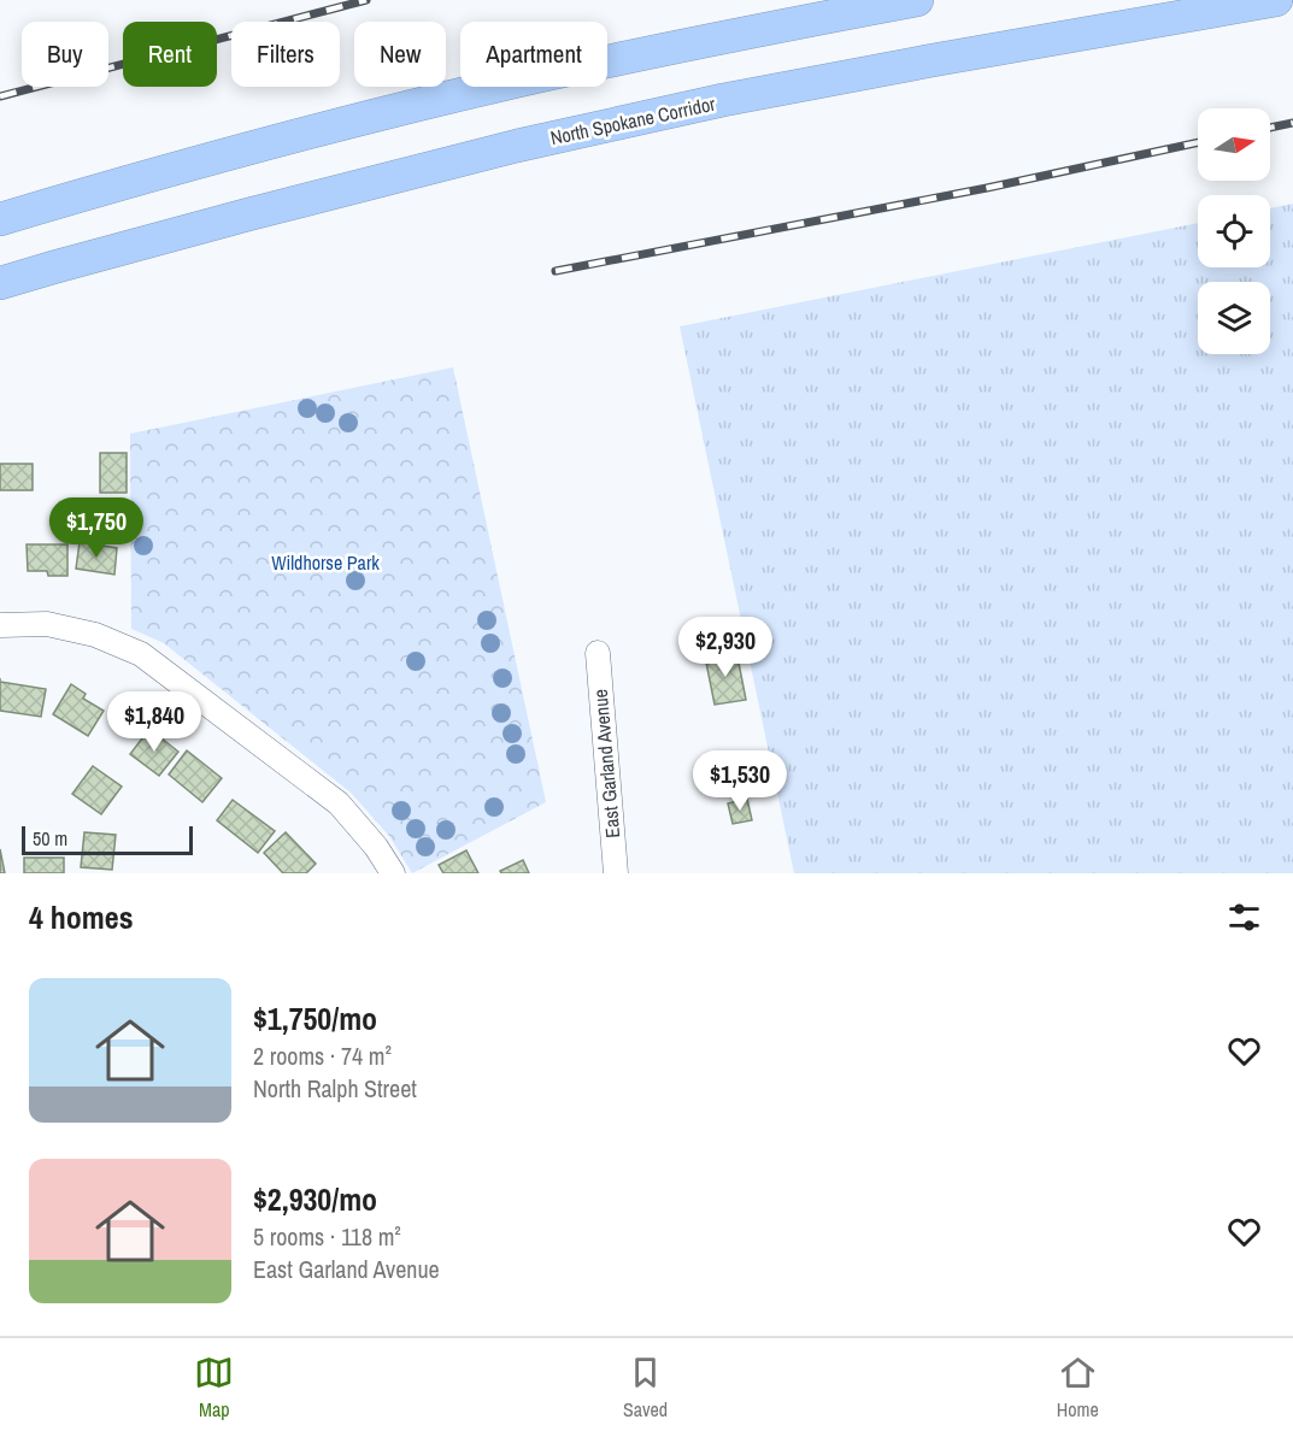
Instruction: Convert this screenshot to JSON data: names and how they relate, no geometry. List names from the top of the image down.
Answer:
{
  "streets": {
    "highway": ["North Spokane Corridor"],
    "street": ["East Garland Avenue"]
  },
  "parks": ["Wildhorse Park"],
  "scale_bar": "50 m",
  "north": "right",
  "page": {
    "chip": [
      "Buy",
      "Rent",
      "Filters",
      "New",
      "Apartment"
    ],
    "price": [
      "$1,750",
      "$2,930",
      "$1,840",
      "$1,530"
    ],
    "scale": "50 m",
    "heading": "4 homes",
    "list": [
      {
        "name": "$1,750/mo",
        "note": "2 rooms · 74 m² · North Ralph Street"
      },
      {
        "name": "$2,930/mo",
        "note": "5 rooms · 118 m² · East Garland Avenue"
      }
    ],
    "tabs": ["Map", "Saved", "Home"]
  }
}
